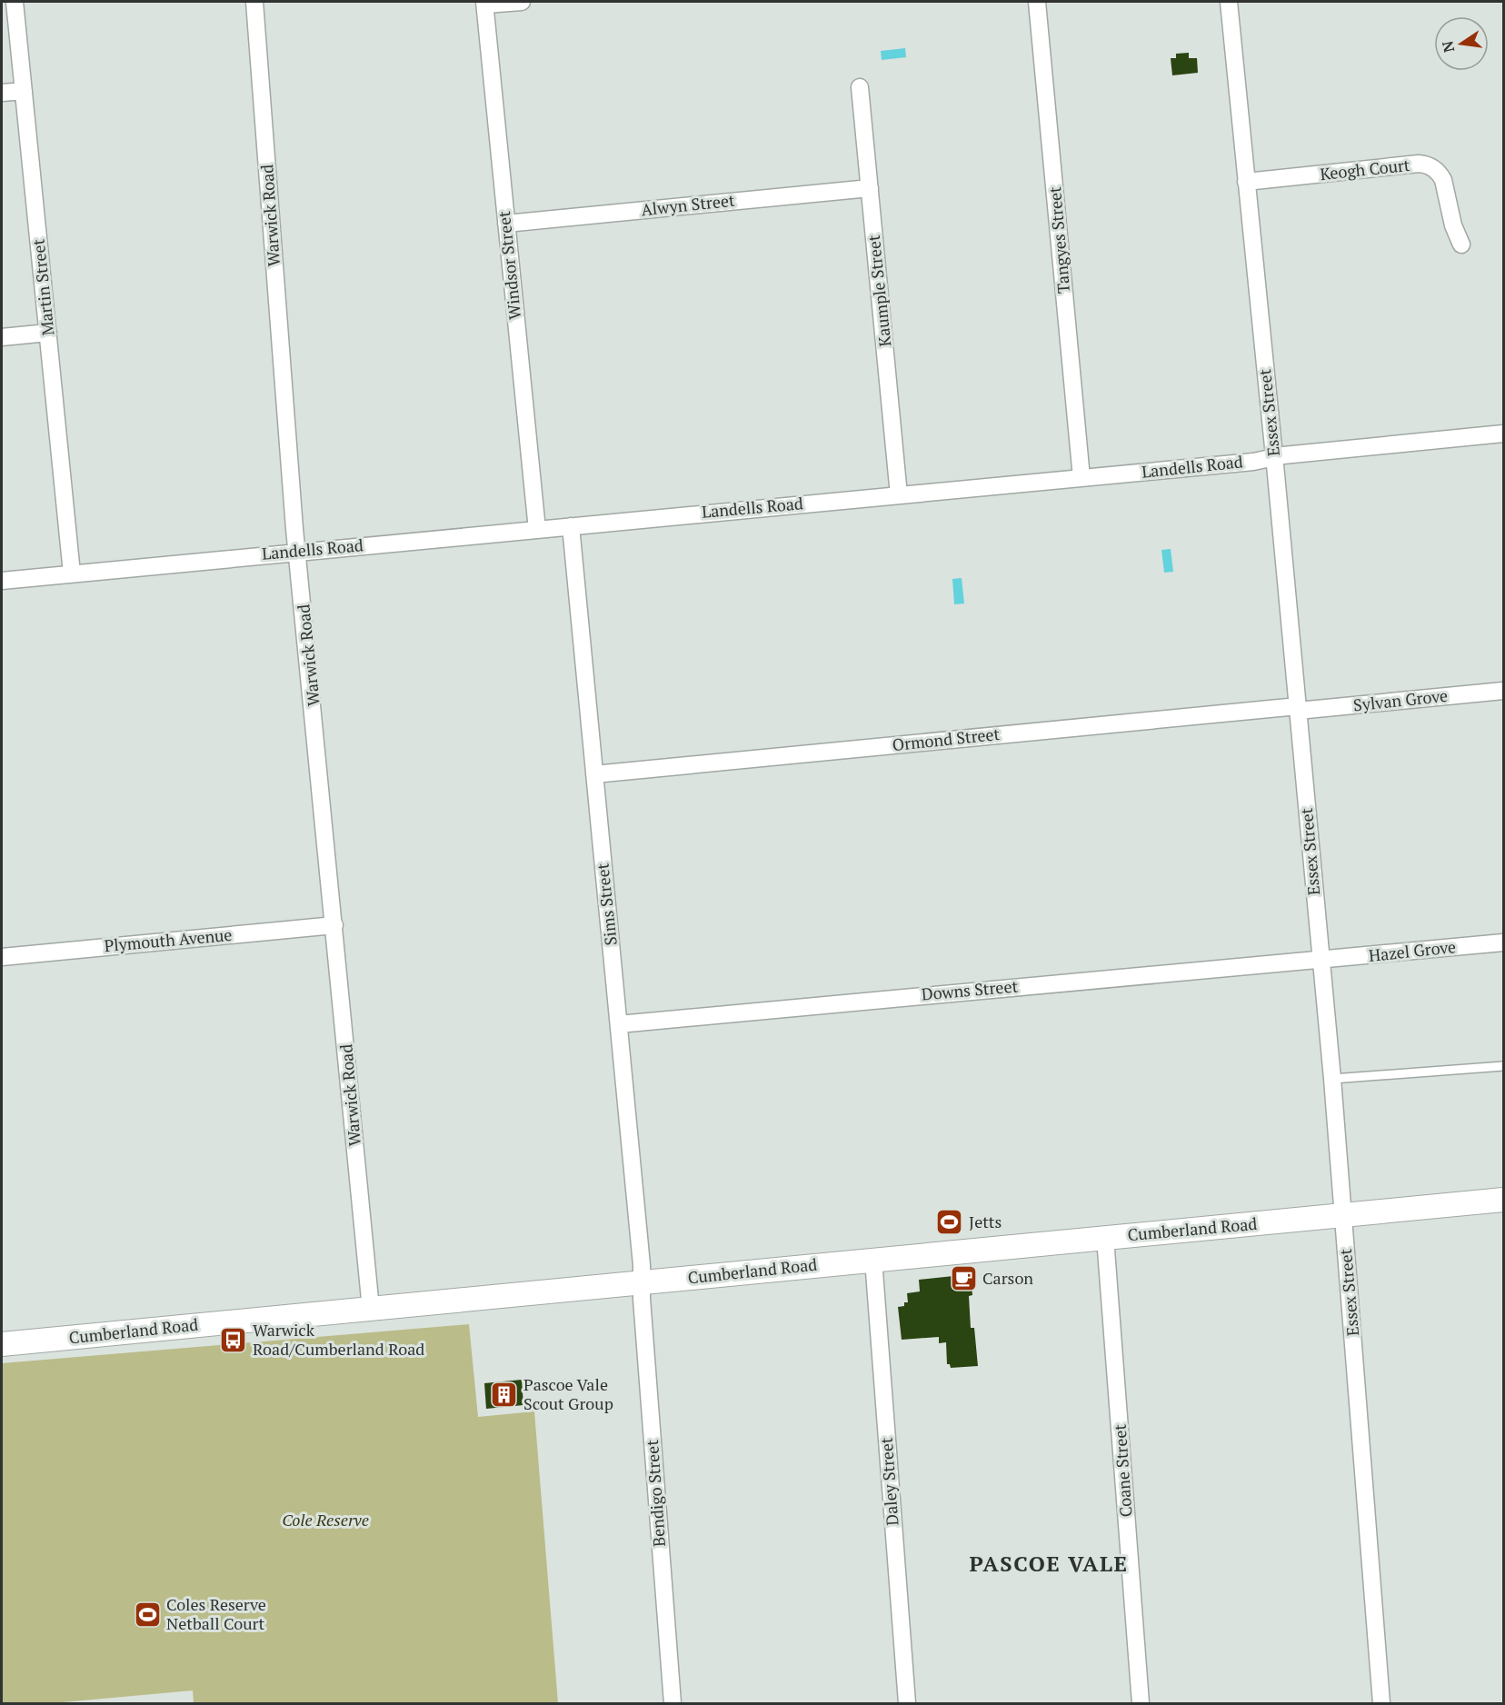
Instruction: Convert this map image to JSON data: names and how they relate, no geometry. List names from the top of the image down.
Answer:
{
  "streets": {
    "main road": ["Cumberland Road"],
    "street": [
      "Keogh Court",
      "Alwyn Street",
      "Warwick Road",
      "Tangyes Street",
      "Windsor Street",
      "Martin Street",
      "Kaumple Street",
      "Essex Street",
      "Landells Road",
      "Sylvan Grove",
      "Ormond Street",
      "Sims Street",
      "Plymouth Avenue",
      "Hazel Grove",
      "Downs Street",
      "Coane Street",
      "Daley Street",
      "Bendigo Street"
    ]
  },
  "crossings": [
    ["Keogh Court", "Essex Street"],
    ["Alwyn Street", "Windsor Street"],
    ["Alwyn Street", "Kaumple Street"],
    ["Warwick Road", "Landells Road"],
    ["Warwick Road", "Plymouth Avenue"],
    ["Warwick Road", "Cumberland Road"],
    ["Tangyes Street", "Landells Road"],
    ["Windsor Street", "Landells Road"],
    ["Martin Street", "Landells Road"],
    ["Kaumple Street", "Landells Road"],
    ["Essex Street", "Landells Road"],
    ["Essex Street", "Sylvan Grove"],
    ["Essex Street", "Ormond Street"],
    ["Essex Street", "Hazel Grove"],
    ["Essex Street", "Downs Street"],
    ["Essex Street", "Cumberland Road"],
    ["Landells Road", "Sims Street"],
    ["Sylvan Grove", "Ormond Street"],
    ["Ormond Street", "Sims Street"],
    ["Sims Street", "Downs Street"],
    ["Sims Street", "Cumberland Road"],
    ["Sims Street", "Bendigo Street"],
    ["Hazel Grove", "Downs Street"],
    ["Cumberland Road", "Coane Street"],
    ["Cumberland Road", "Daley Street"],
    ["Cumberland Road", "Bendigo Street"]
  ],
  "districts": ["PASCOE VALE"],
  "parks": ["Cole Reserve"],
  "places": {
    "sports": ["Jetts", "Coles Reserve Netball Court"],
    "cafe": ["Carson"],
    "bus stop": ["Warwick Road/Cumberland Road"],
    "building": ["Pascoe Vale Scout Group"]
  },
  "north": "left"
}
